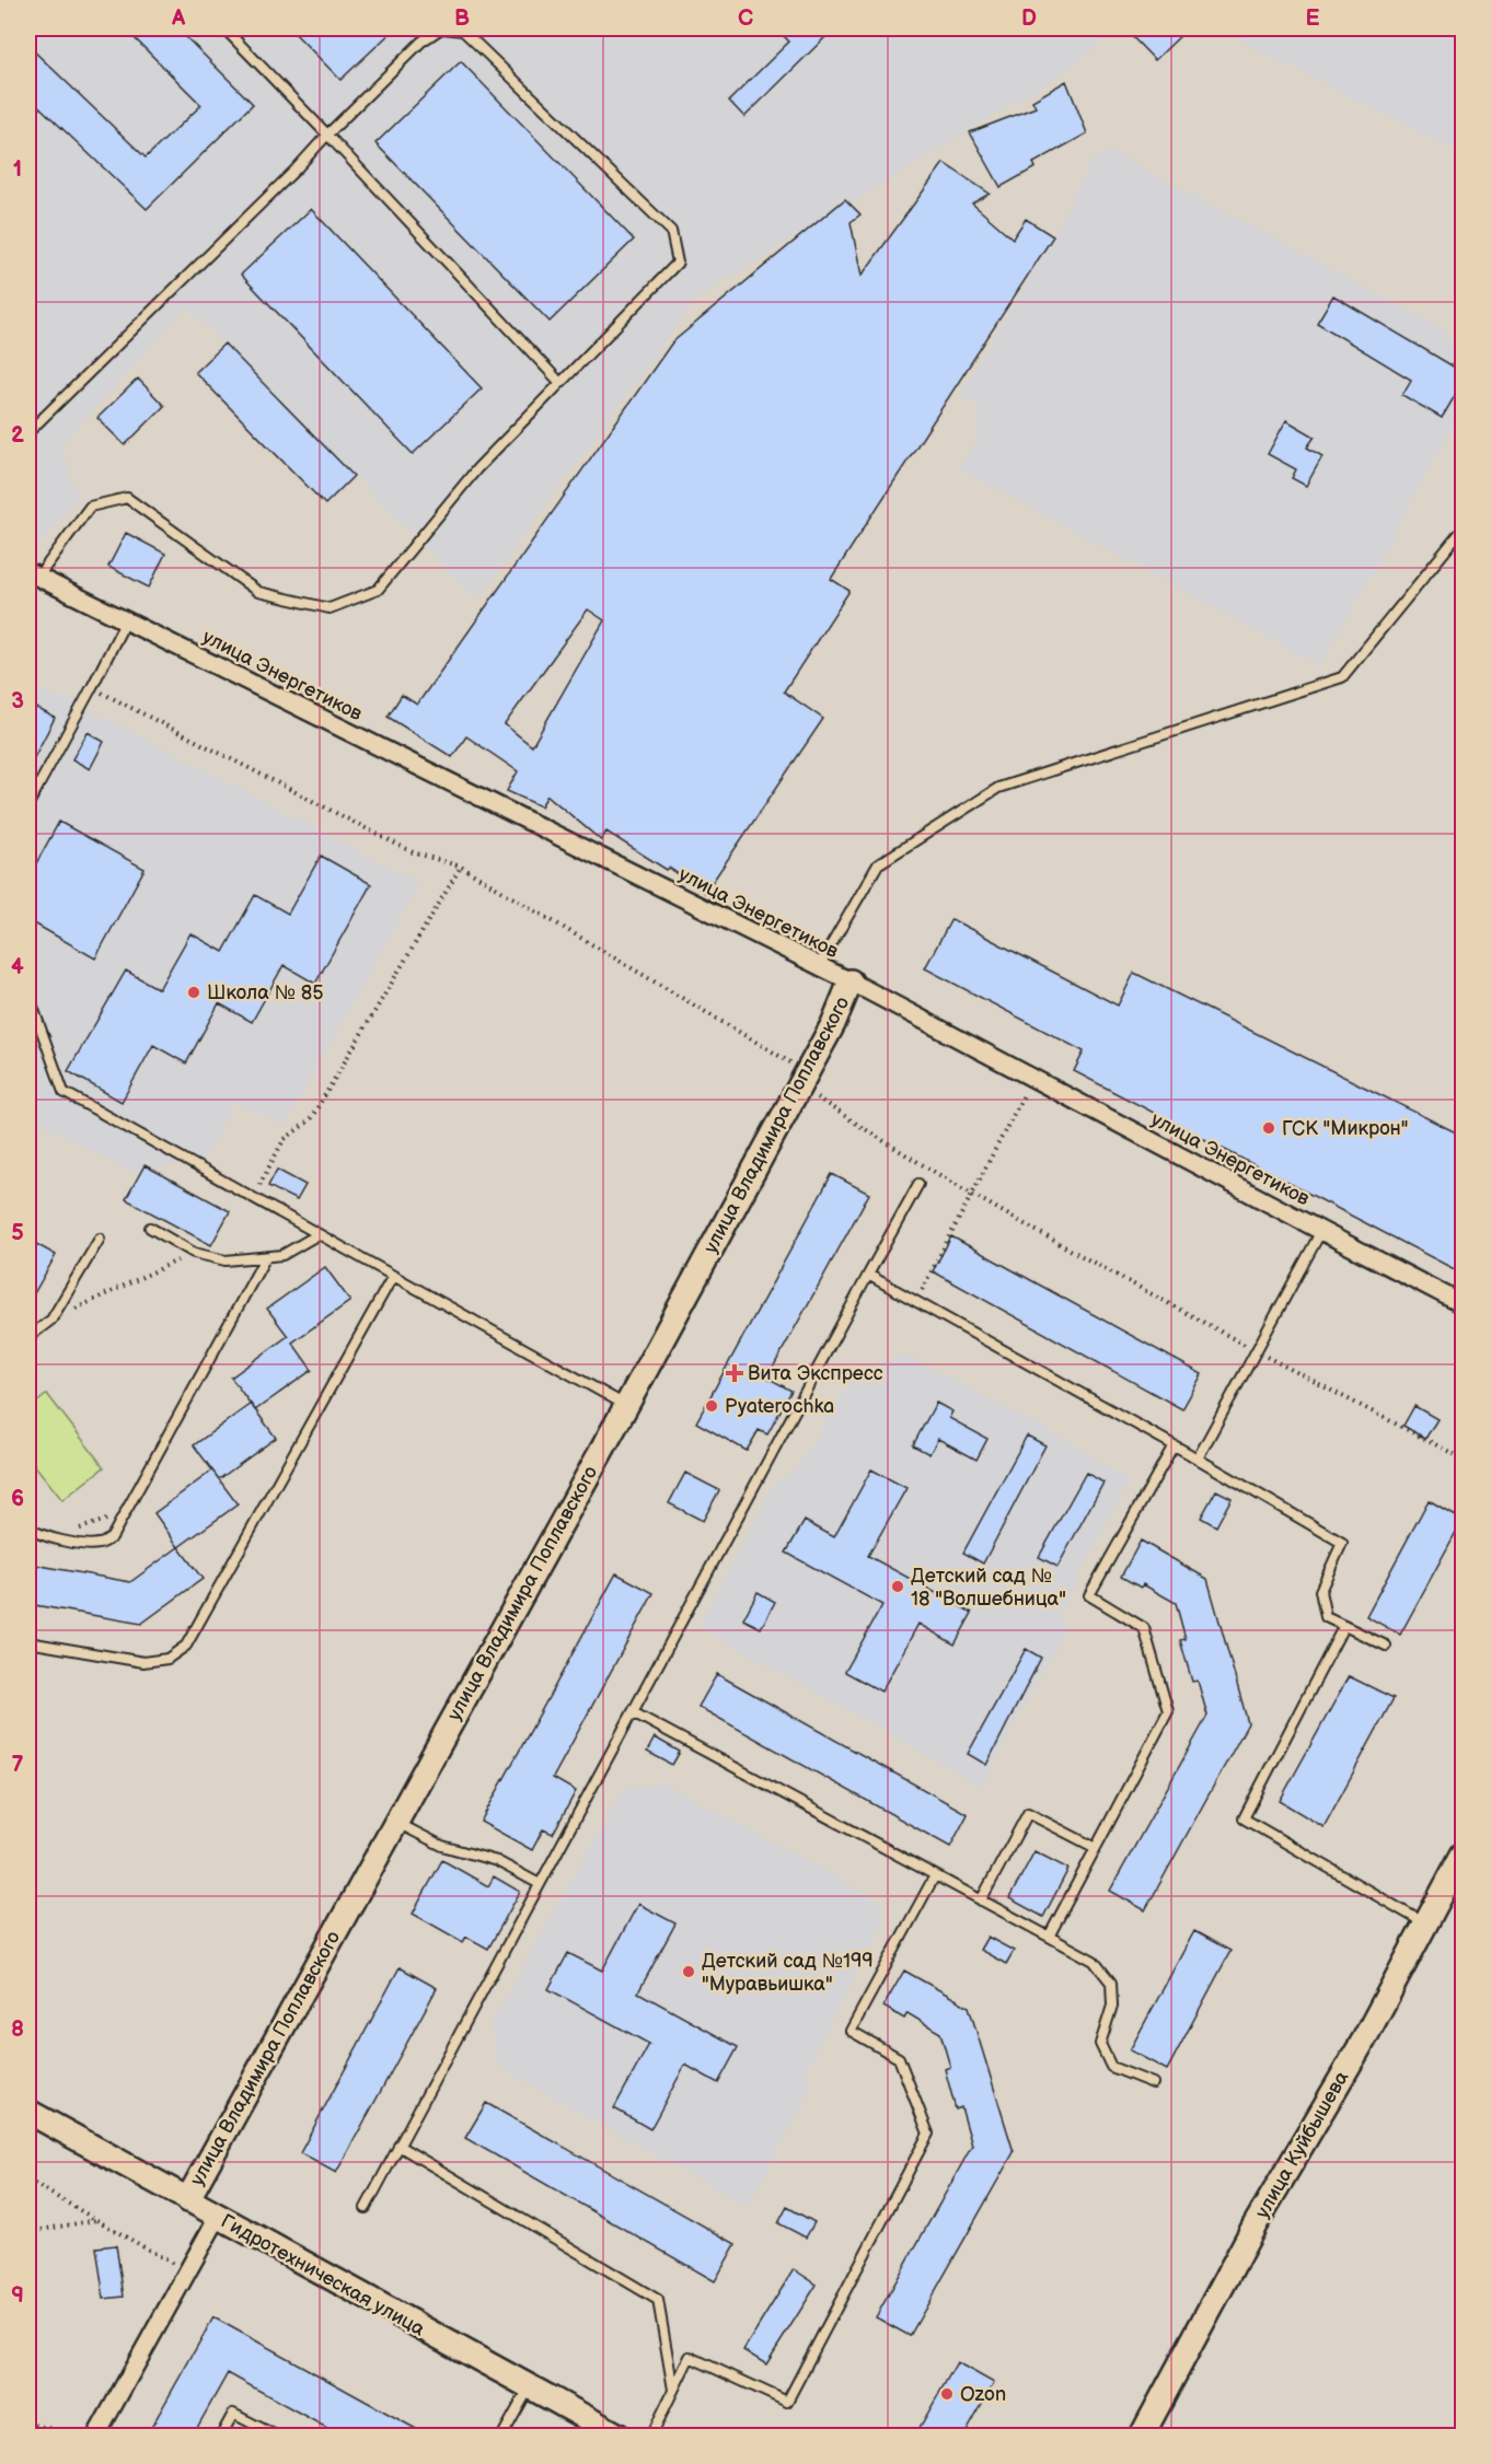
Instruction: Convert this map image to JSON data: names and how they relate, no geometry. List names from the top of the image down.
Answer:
{
  "streets": {
    "street": [
      "улица Энергетиков",
      "улица Владимира Поплавского",
      "улица Куйбышева",
      "Гидротехническая улица"
    ]
  },
  "crossings": [
    ["улица Энергетиков", "улица Владимира Поплавского"],
    ["улица Владимира Поплавского", "Гидротехническая улица"]
  ],
  "places": {
    "other": [
      "Школа № 85",
      "ГСК \"Микрон\"",
      "Pyaterochka",
      "Детский сад № 18 \"Волшебница\"",
      "Детский сад №199 \"Муравьишка\"",
      "Ozon"
    ],
    "health": ["Вита Экспресс"]
  },
  "grid": {
    "columns": [
      "A",
      "B",
      "C",
      "D",
      "E"
    ],
    "rows": [
      "1",
      "2",
      "3",
      "4",
      "5",
      "6",
      "7",
      "8",
      "9"
    ]
  }
}
